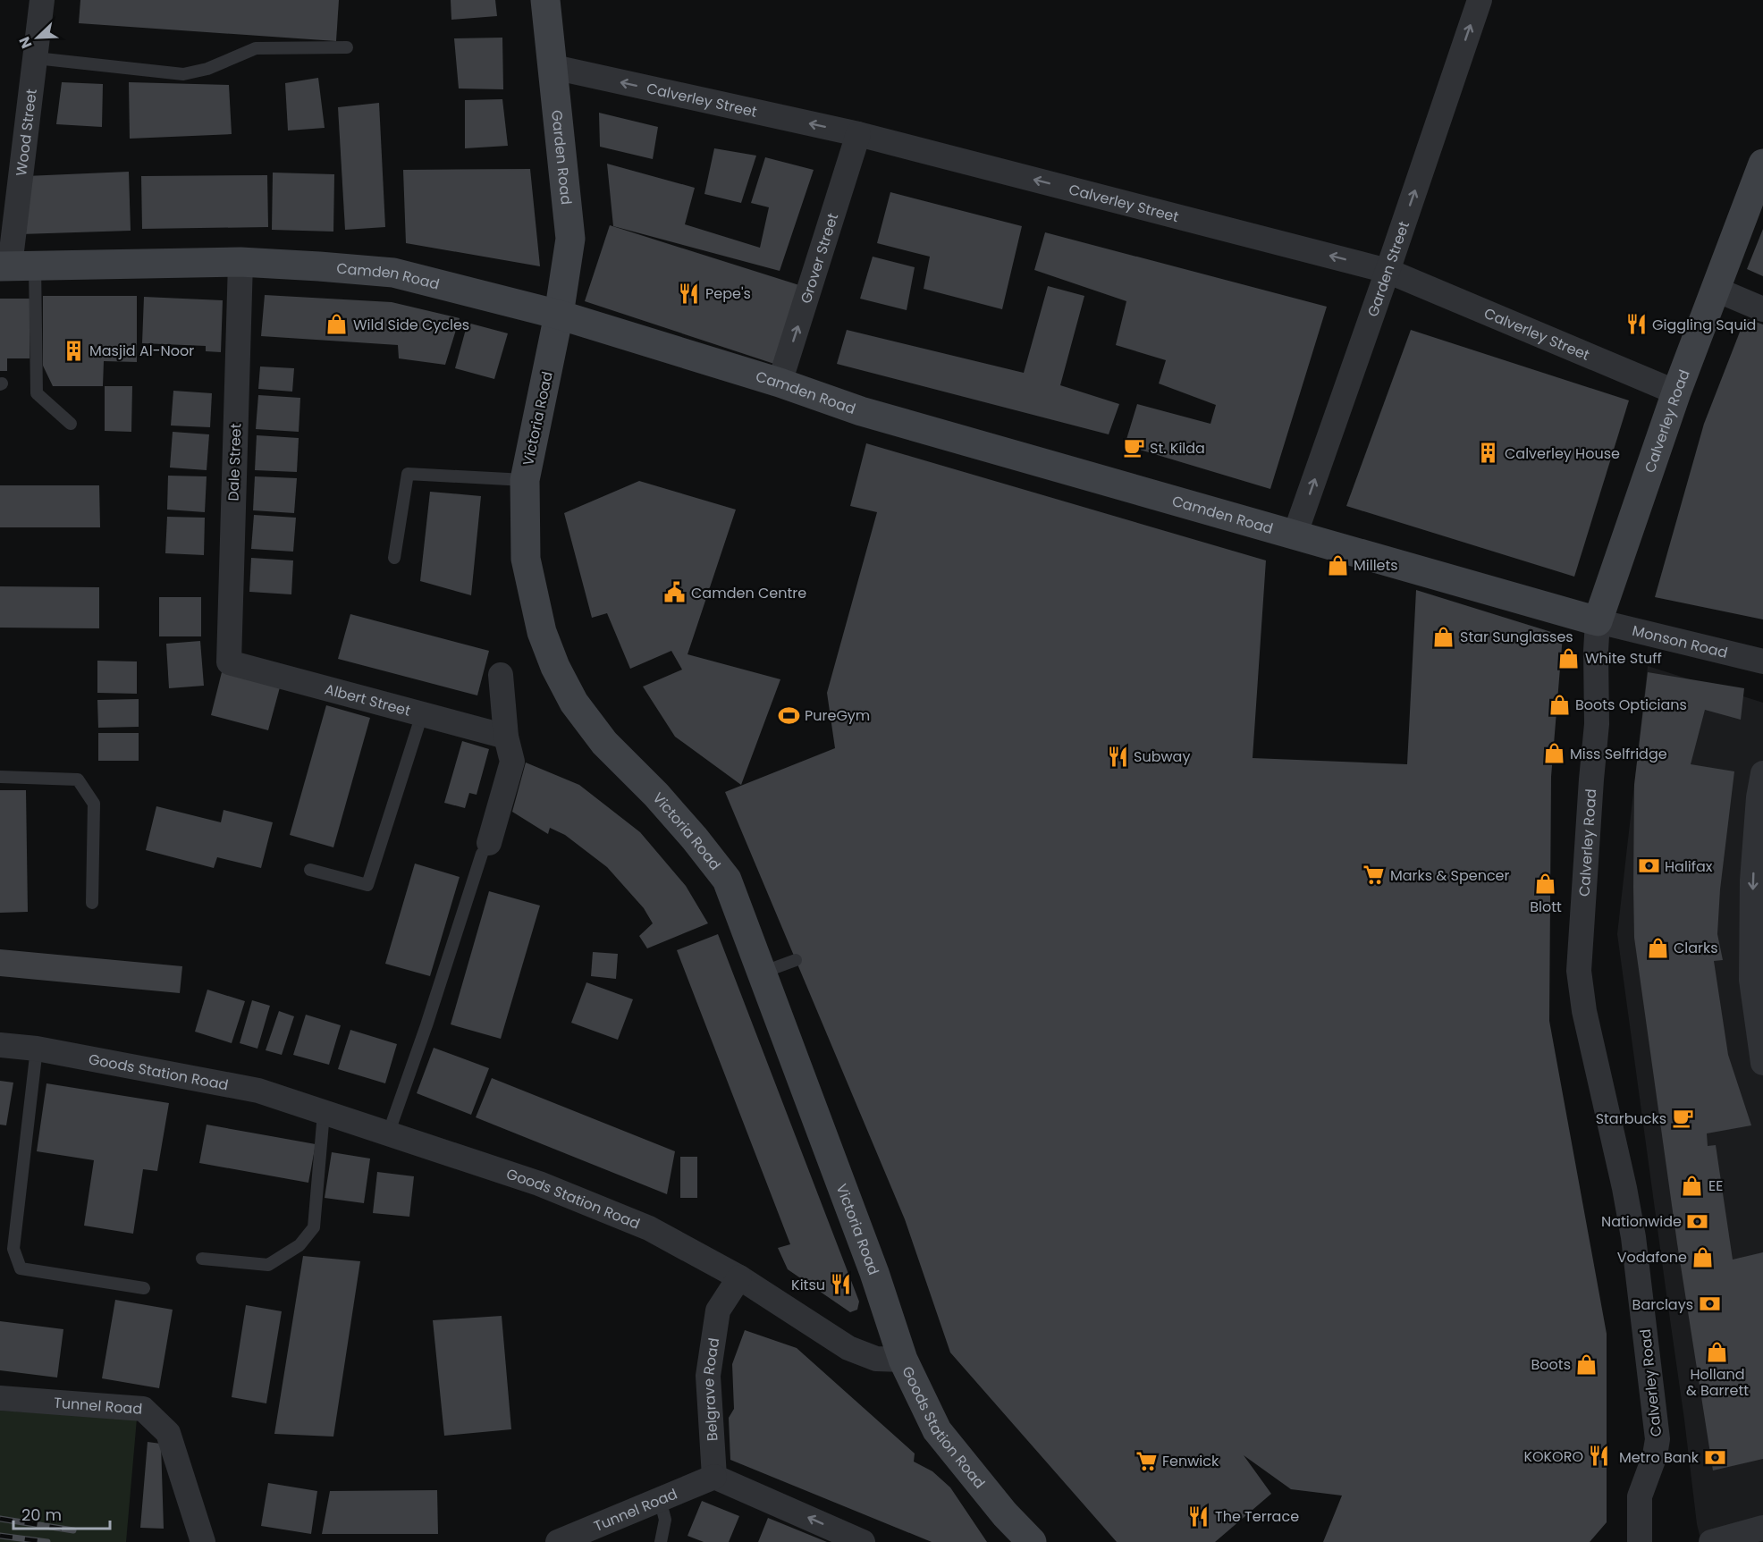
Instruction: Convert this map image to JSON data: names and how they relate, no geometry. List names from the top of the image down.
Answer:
{
  "streets": {
    "street": [
      "Calverley Street",
      "Wood Street",
      "Garden Road",
      "Grover Street",
      "Garden Street",
      "Camden Road",
      "Victoria Road",
      "Calverley Road",
      "Dale Street",
      "Monson Road",
      "Albert Street",
      "Goods Station Road",
      "Belgrave Road",
      "Tunnel Road"
    ]
  },
  "crossings": [
    ["Calverley Street", "Garden Road"],
    ["Calverley Street", "Grover Street"],
    ["Calverley Street", "Garden Street"],
    ["Calverley Street", "Calverley Road"],
    ["Wood Street", "Camden Road"],
    ["Garden Road", "Camden Road"],
    ["Garden Road", "Victoria Road"],
    ["Grover Street", "Camden Road"],
    ["Garden Street", "Camden Road"],
    ["Camden Road", "Victoria Road"],
    ["Camden Road", "Calverley Road"],
    ["Camden Road", "Dale Street"],
    ["Camden Road", "Monson Road"],
    ["Victoria Road", "Goods Station Road"],
    ["Calverley Road", "Monson Road"],
    ["Dale Street", "Albert Street"],
    ["Goods Station Road", "Belgrave Road"],
    ["Belgrave Road", "Tunnel Road"]
  ],
  "one_way": ["Calverley Street", "Grover Street", "Garden Street"],
  "places": {
    "restaurant": [
      "Pepe's",
      "Giggling Squid",
      "Subway",
      "Kitsu",
      "KOKORO",
      "The Terrace"
    ],
    "shop": [
      "Wild Side Cycles",
      "Millets",
      "Star Sunglasses",
      "White Stuff",
      "Boots Opticians",
      "Miss Selfridge",
      "Blott",
      "Clarks",
      "EE",
      "Vodafone",
      "Holland & Barrett",
      "Boots"
    ],
    "building": ["Masjid Al-Noor", "Calverley House"],
    "cafe": ["St. Kilda", "Starbucks"],
    "public building": ["Camden Centre"],
    "sports": ["PureGym"],
    "bank": [
      "Halifax",
      "Nationwide",
      "Barclays",
      "Metro Bank"
    ],
    "supermarket": ["Marks & Spencer", "Fenwick"]
  },
  "scale_bar": "20 m",
  "north": "bottom left"
}
